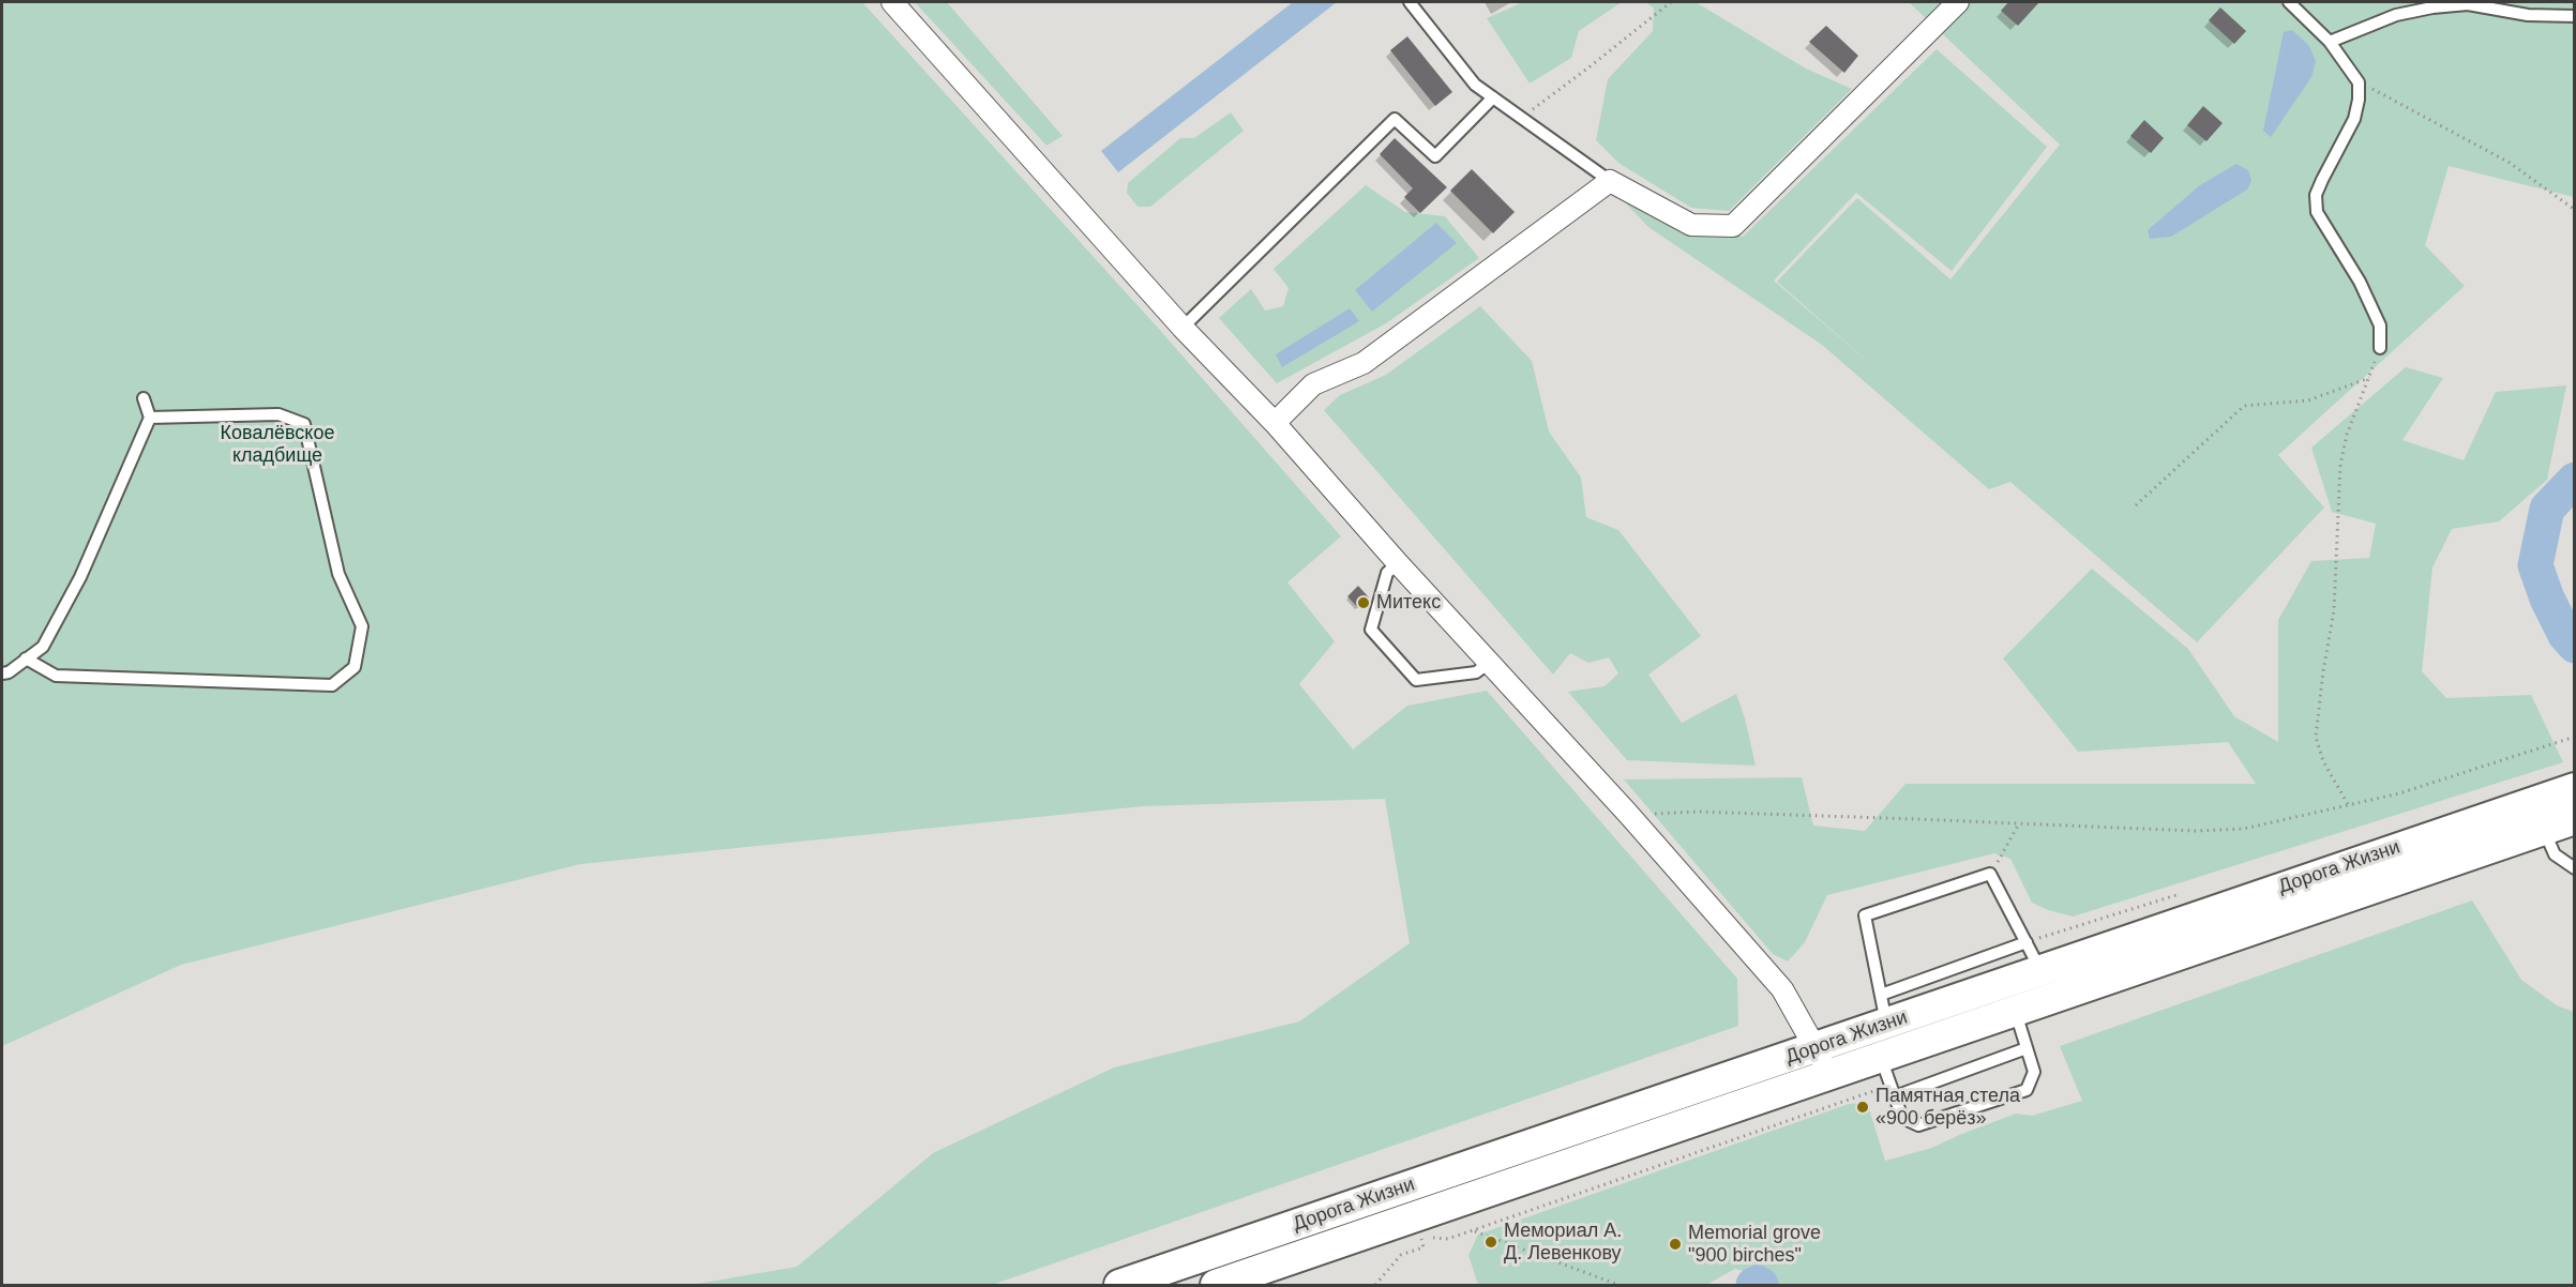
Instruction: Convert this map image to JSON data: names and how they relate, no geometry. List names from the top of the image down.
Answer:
{
  "streets": {
    "main road": ["Дорога Жизни"]
  },
  "parks": ["Ковалёвское кладбище"],
  "places": [
    "Митекс",
    "Памятная стела «900 берёз»",
    "Мемориал А. Д. Левенкову",
    "Memorial grove \"900 birches\""
  ]
}
